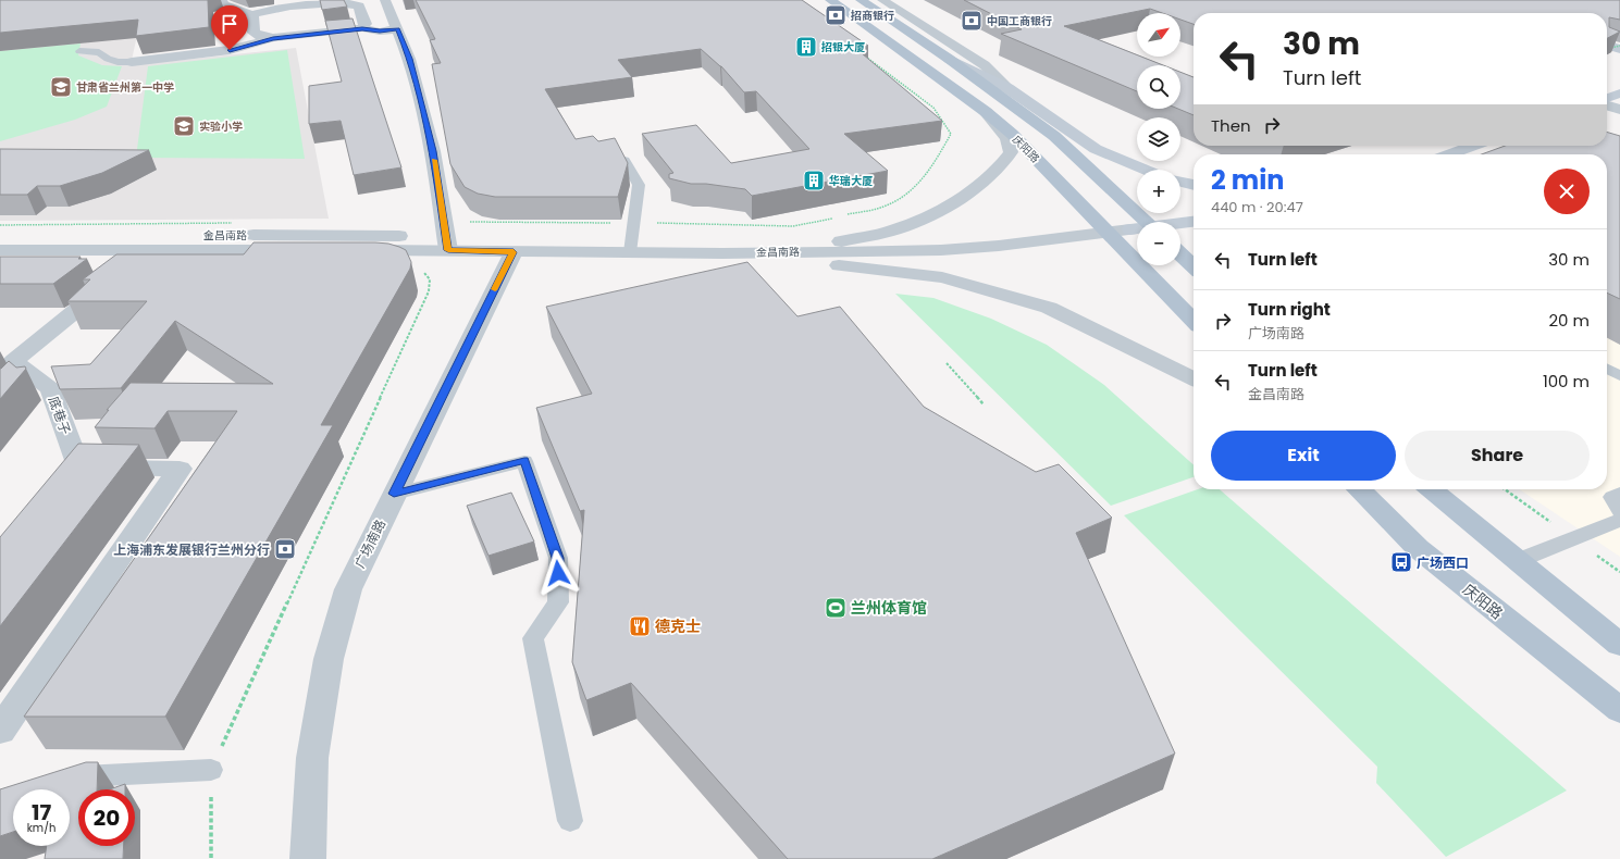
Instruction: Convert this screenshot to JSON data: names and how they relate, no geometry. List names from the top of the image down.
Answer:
{
  "streets": {
    "main road": ["庆阳路"],
    "street": ["金昌南路", "底巷子", "广场南路"]
  },
  "crossings": [
    ["庆阳路", "金昌南路"],
    ["金昌南路", "底巷子"],
    ["金昌南路", "广场南路"]
  ],
  "places": {
    "bank": ["招商银行", "中国工商银行", "上海浦东发展银行兰州分行"],
    "building": ["招银大厦", "华瑞大厦"],
    "school or university": ["甘肃省兰州第一中学", "实验小学"],
    "bus stop": ["广场西口"],
    "sports": ["兰州体育馆"],
    "restaurant": ["德克士"]
  },
  "north": "top right",
  "page": {
    "map_buttons": ["+", "−"],
    "turn": ["30 m", "Turn left"],
    "then": "Then",
    "heading": ["2 min", "440 m · 20:47"],
    "list": [
      {
        "name": "Turn left",
        "value": "30 m"
      },
      {
        "name": "Turn right",
        "note": "广场南路",
        "value": "20 m"
      },
      {
        "name": "Turn left",
        "note": "金昌南路",
        "value": "100 m"
      }
    ],
    "buttons": ["Exit", "Share"],
    "speed": "17 km/h",
    "limit": "20"
  }
}
